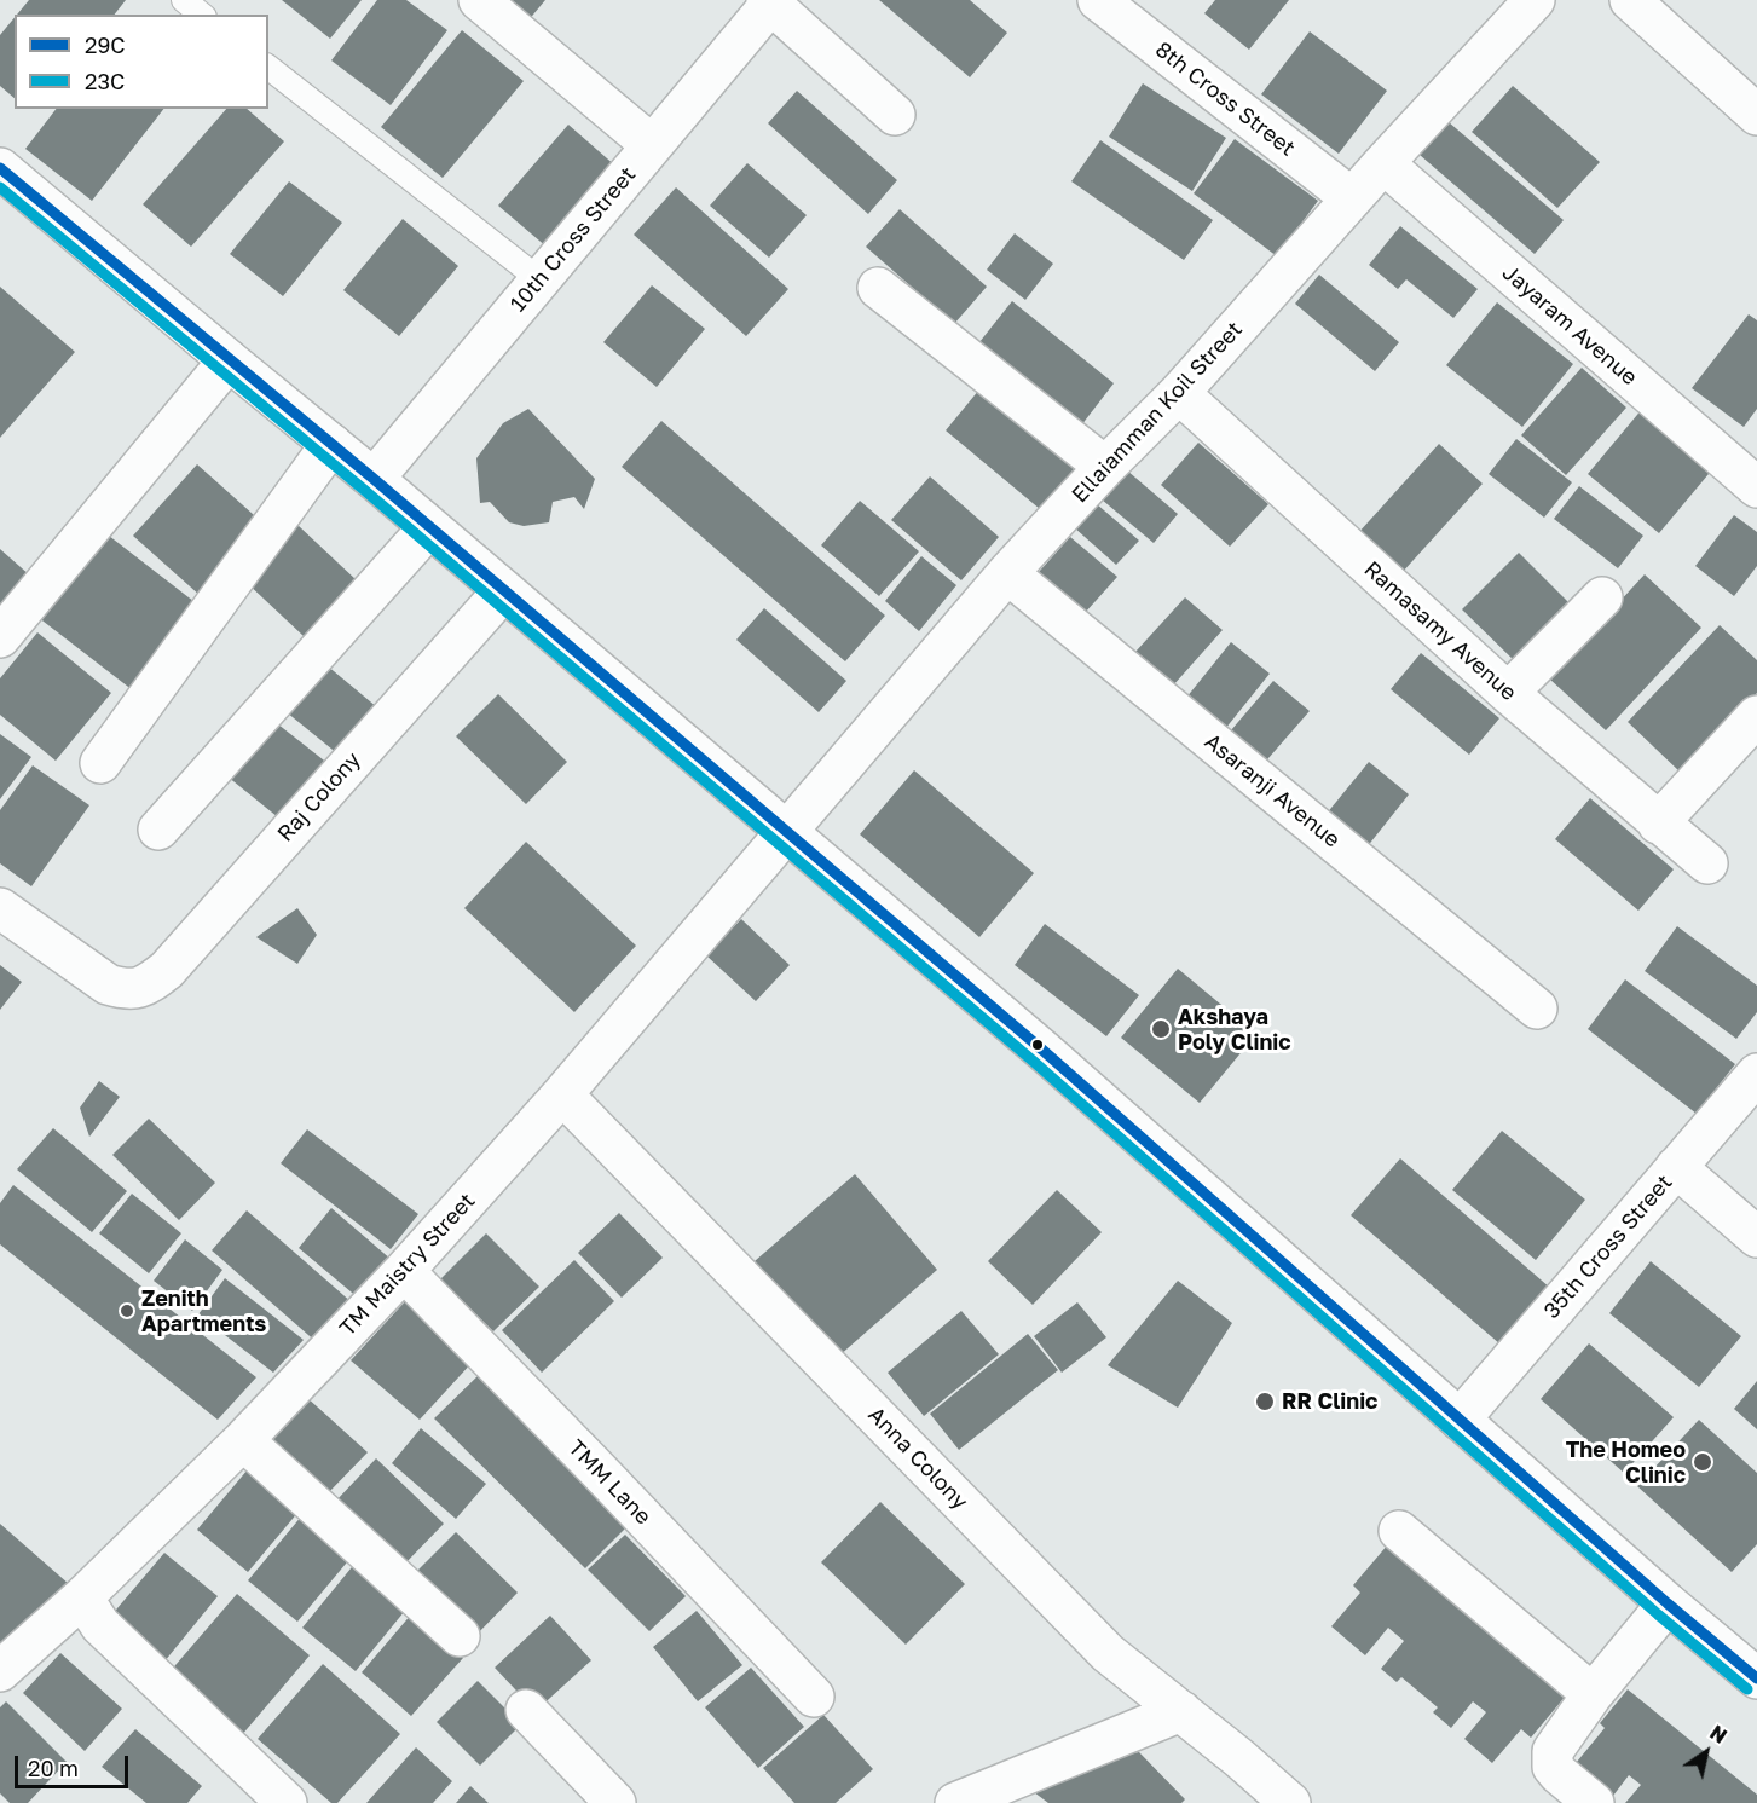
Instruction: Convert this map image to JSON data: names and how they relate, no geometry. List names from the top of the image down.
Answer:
{
  "streets": {
    "street": [
      "8th Cross Street",
      "10th Cross Street",
      "Jayaram Avenue",
      "Ellaiamman Koil Street",
      "Ramasamy Avenue",
      "Asaranji Avenue",
      "Raj Colony",
      "35th Cross Street",
      "TM Maistry Street",
      "Anna Colony",
      "TMM Lane"
    ]
  },
  "crossings": [
    ["8th Cross Street", "Ellaiamman Koil Street"],
    ["Jayaram Avenue", "Ellaiamman Koil Street"],
    ["Ellaiamman Koil Street", "Ramasamy Avenue"],
    ["Ellaiamman Koil Street", "Asaranji Avenue"],
    ["Ellaiamman Koil Street", "TM Maistry Street"],
    ["TM Maistry Street", "Anna Colony"],
    ["TM Maistry Street", "TMM Lane"]
  ],
  "places": [
    "Akshaya Poly Clinic",
    "Zenith Apartments",
    "RR Clinic",
    "The Homeo Clinic"
  ],
  "lines": ["transit line 29C", "transit line 23C"],
  "legend": ["29C", "23C"],
  "scale_bar": "20 m",
  "north": "top right"
}
